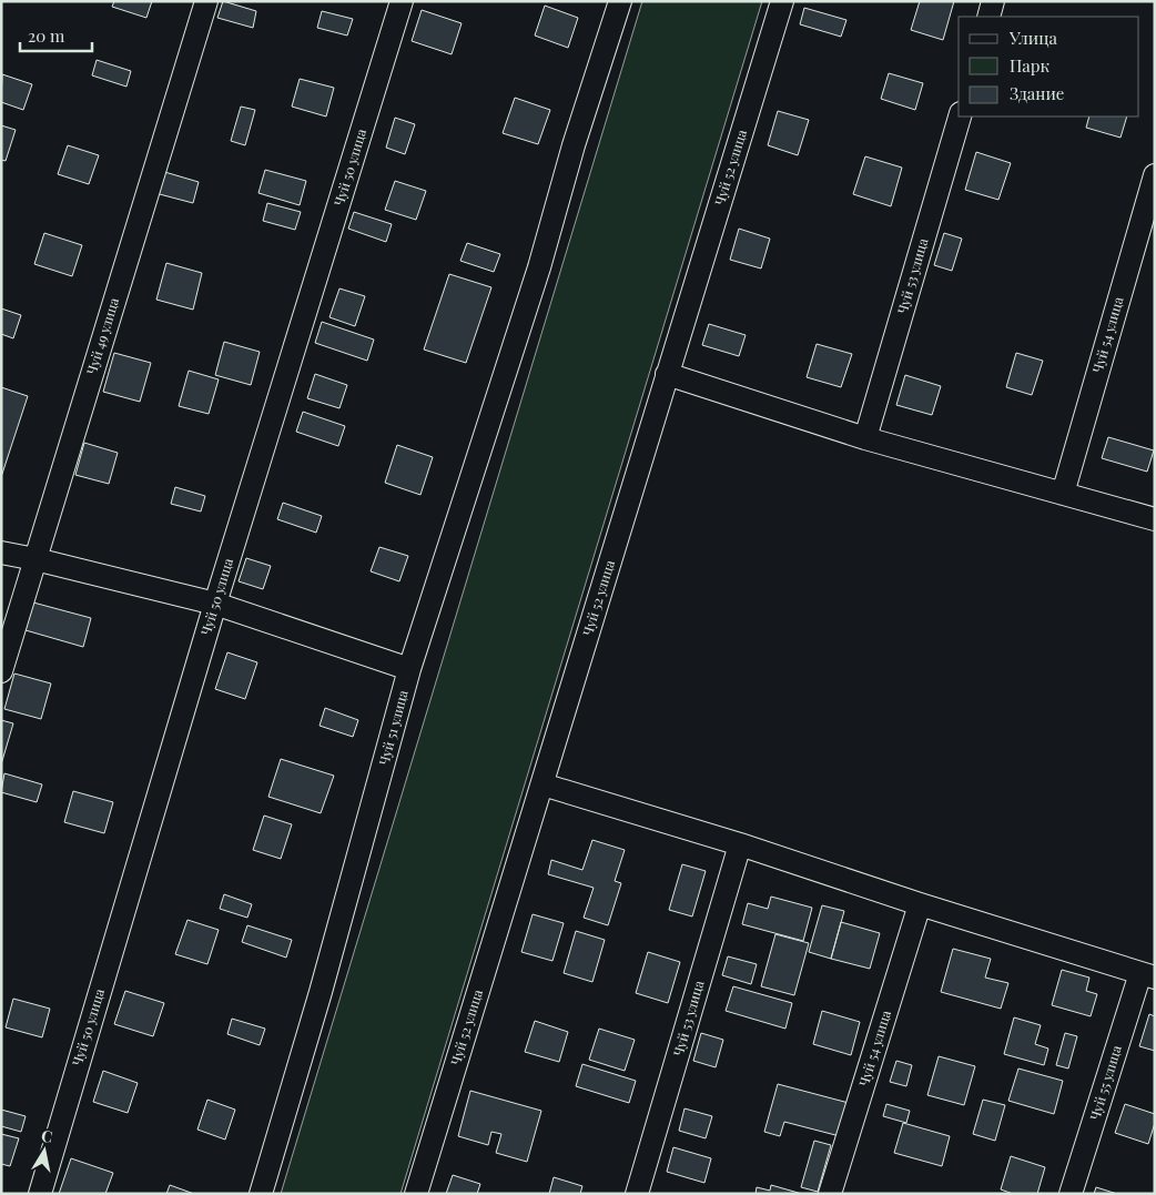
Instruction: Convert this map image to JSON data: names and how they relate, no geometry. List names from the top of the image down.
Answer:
{
  "streets": {
    "street": [
      "Чуй 50 улица",
      "Чуй 52 улица",
      "Чуй 53 улица",
      "Чуй 54 улица",
      "Чуй 49 улица",
      "Чуй 51 улица",
      "Чуй 55 улица"
    ]
  },
  "legend": ["Улица", "Парк", "Здание"],
  "scale_bar": "20 m",
  "north": "top"
}
